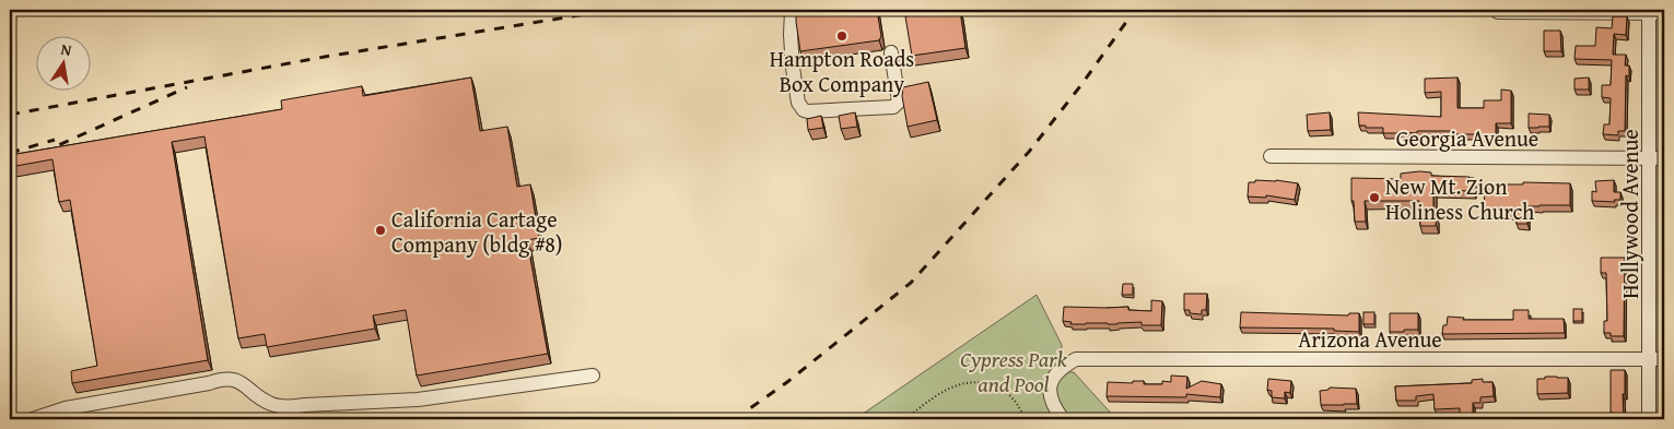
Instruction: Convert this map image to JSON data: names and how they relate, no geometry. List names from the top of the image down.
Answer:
{
  "streets": {
    "street": ["Georgia Avenue", "Hollywood Avenue", "Arizona Avenue"]
  },
  "crossings": [
    ["Georgia Avenue", "Hollywood Avenue"],
    ["Hollywood Avenue", "Arizona Avenue"]
  ],
  "parks": ["Cypress Park and Pool"],
  "places": ["Hampton Roads Box Company", "New Mt. Zion Holiness Church", "California Cartage Company (bldg #8)"],
  "north": "top"
}
